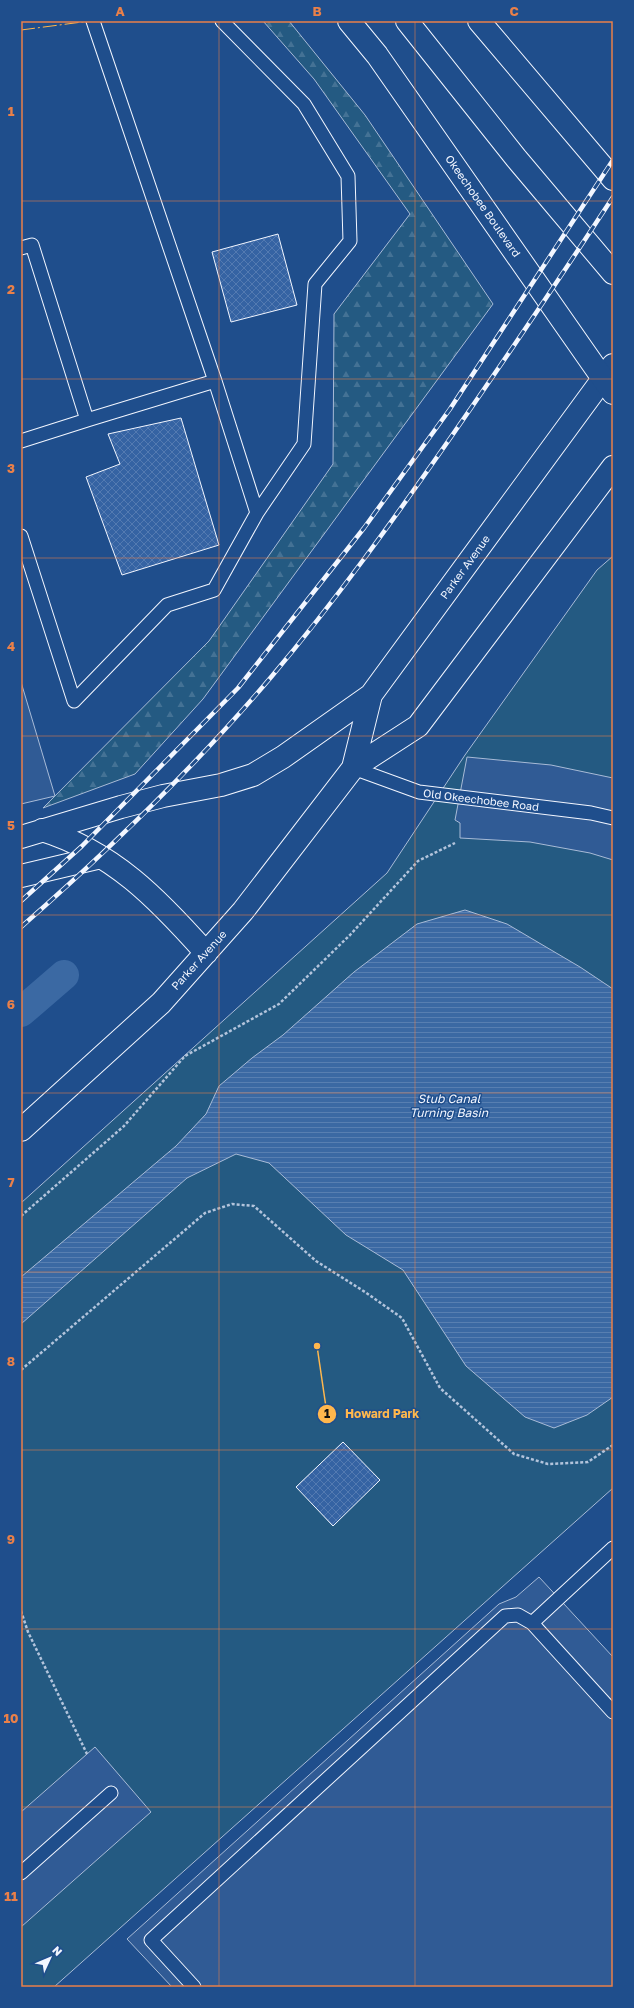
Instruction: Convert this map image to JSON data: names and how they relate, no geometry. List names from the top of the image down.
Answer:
{
  "streets": {
    "street": ["Okeechobee Boulevard", "Parker Avenue"],
    "lane": ["Old Okeechobee Road"]
  },
  "crossings": [
    ["Okeechobee Boulevard", "Parker Avenue"],
    ["Parker Avenue", "Old Okeechobee Road"]
  ],
  "water": ["Stub Canal Turning Basin"],
  "places": ["Howard Park"],
  "north": "top right",
  "grid": {
    "columns": ["A", "B", "C"],
    "rows": [
      "1",
      "2",
      "3",
      "4",
      "5",
      "6",
      "7",
      "8",
      "9",
      "10",
      "11"
    ]
  }
}
